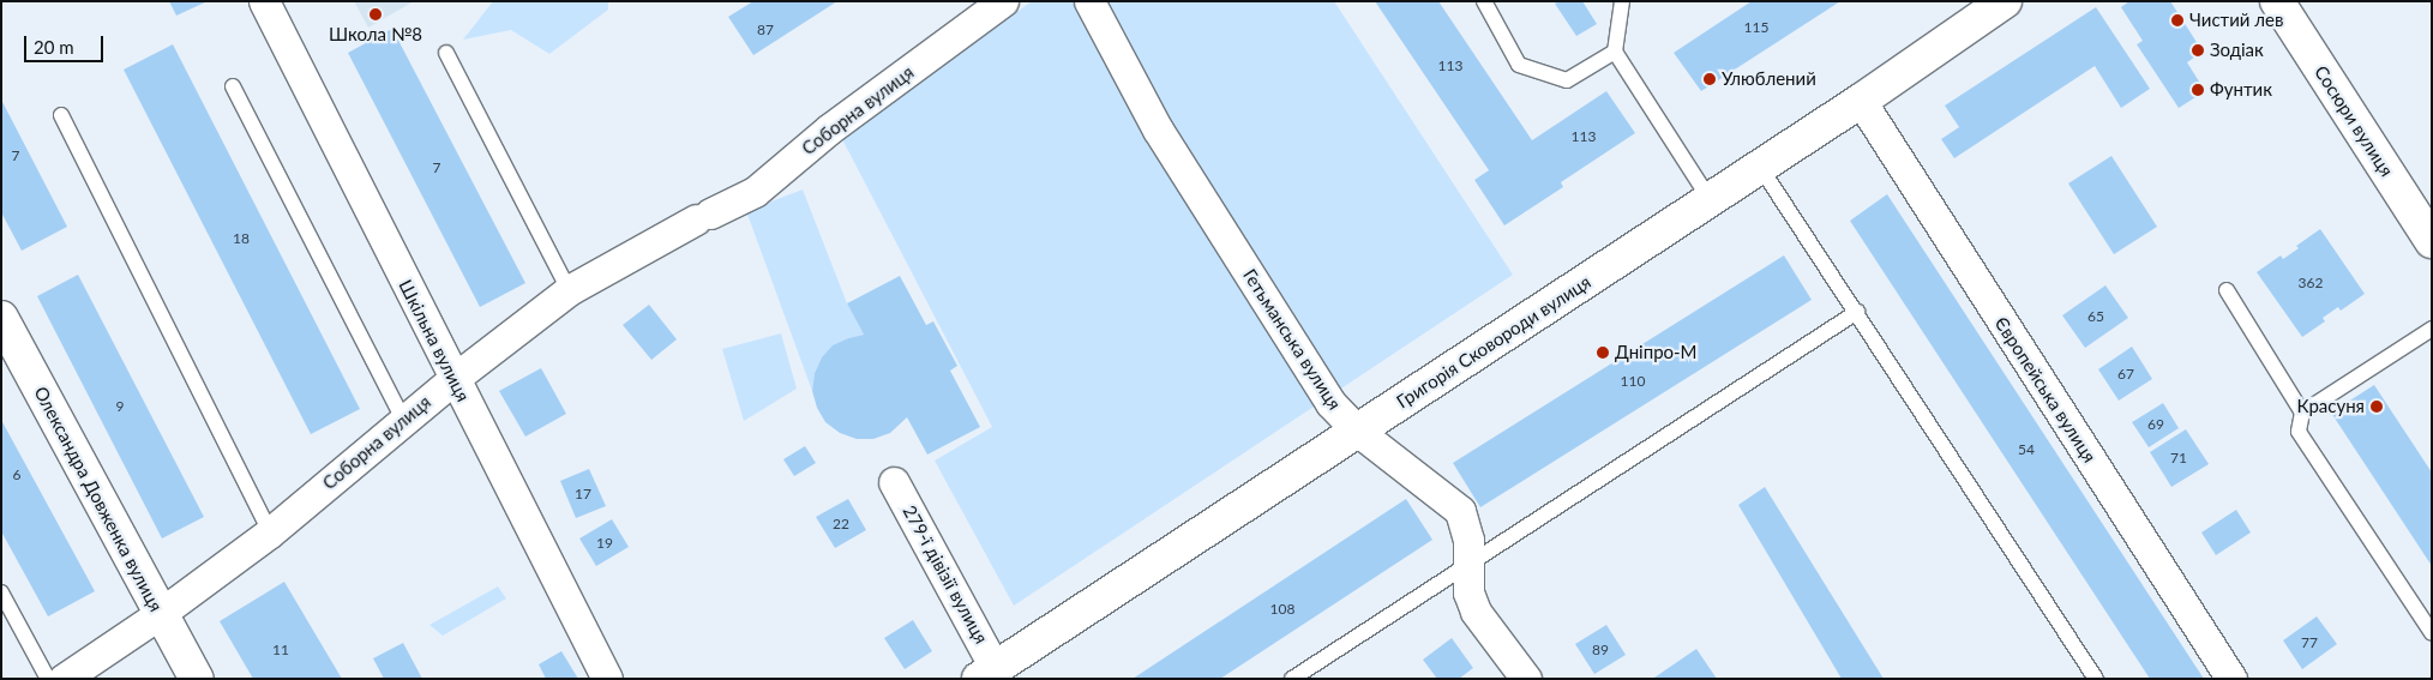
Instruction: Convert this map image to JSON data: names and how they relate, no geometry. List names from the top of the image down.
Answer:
{
  "streets": {
    "street": [
      "Соборна вулиця",
      "Сосюри вулиця",
      "Гетьманська вулиця",
      "Шкільна вулиця",
      "Григорія Сковороди вулиця",
      "Європейська вулиця",
      "Олександра Довженка вулиця",
      "279-ї дівізії вулиця"
    ]
  },
  "crossings": [
    ["Соборна вулиця", "Шкільна вулиця"],
    ["Соборна вулиця", "Олександра Довженка вулиця"],
    ["Гетьманська вулиця", "Григорія Сковороди вулиця"],
    ["Григорія Сковороди вулиця", "Європейська вулиця"],
    ["Григорія Сковороди вулиця", "279-ї дівізії вулиця"]
  ],
  "places": [
    "Школа №8",
    "Чистий лев",
    "Зодіак",
    "Улюблений",
    "Фунтик",
    "Днiпро-М",
    "Красуня"
  ],
  "house_numbers": [
    "115",
    "87",
    "113",
    "113",
    "7",
    "7",
    "18",
    "362",
    "65",
    "67",
    "110",
    "9",
    "69",
    "54",
    "71",
    "6",
    "17",
    "22",
    "19",
    "108",
    "77",
    "11",
    "89"
  ],
  "scale_bar": "20 m"
}
